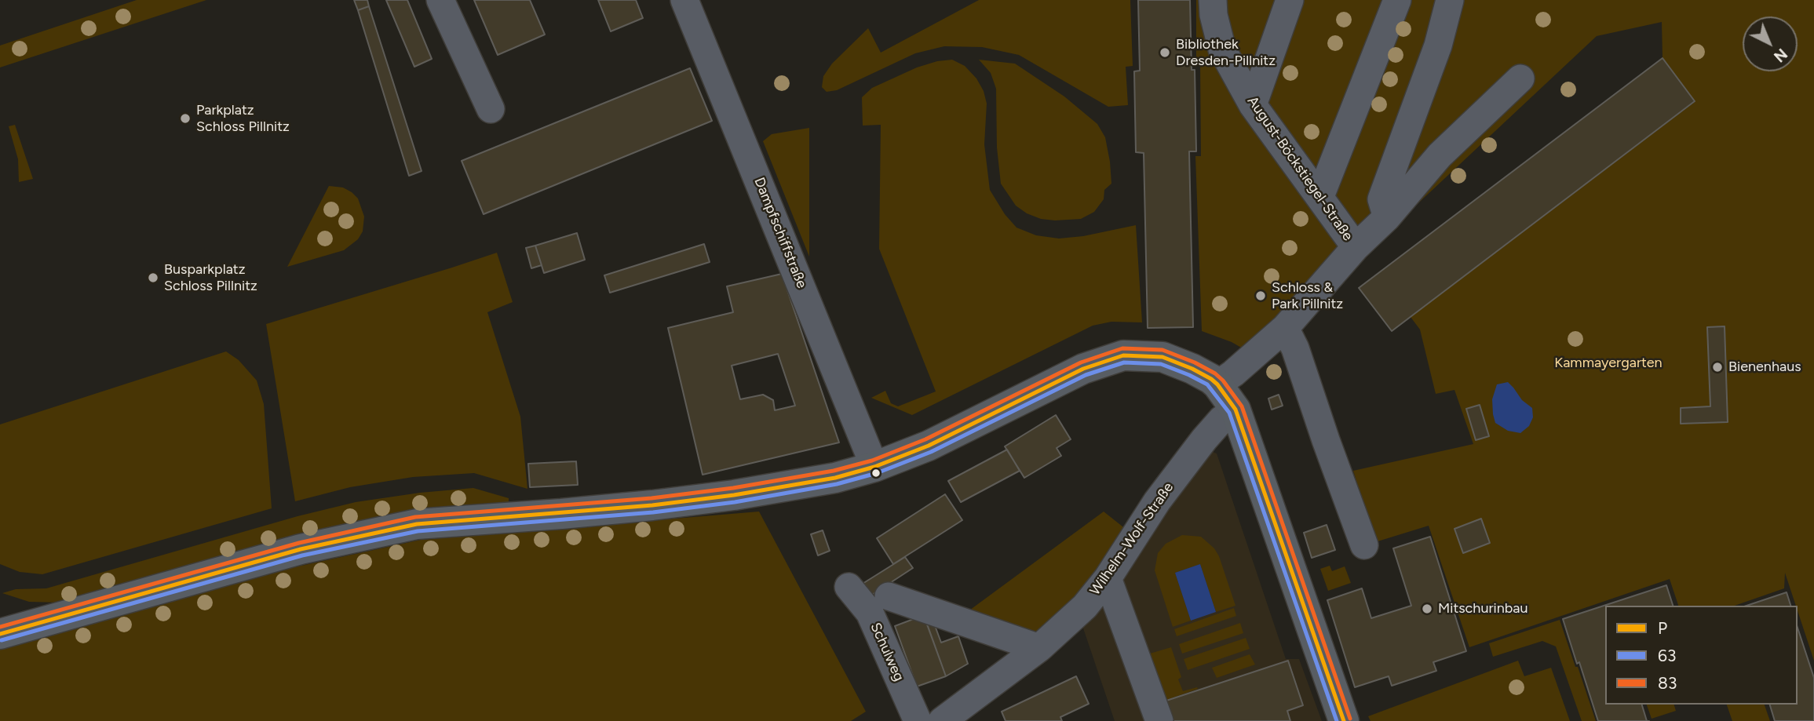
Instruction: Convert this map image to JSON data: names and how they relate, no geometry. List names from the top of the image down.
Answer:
{
  "streets": {
    "street": [
      "August-Böckstiegel-Straße",
      "Dampfschiffstraße",
      "Wilhelm-Wolf-Straße",
      "Schulweg"
    ]
  },
  "parks": ["Kammayergarten"],
  "places": [
    "Bibliothek Dresden-Pillnitz",
    "Parkplatz Schloss Pillnitz",
    "Busparkplatz Schloss Pillnitz",
    "Schloss & Park Pillnitz",
    "Bienenhaus",
    "Mitschurinbau"
  ],
  "lines": ["transit line 83", "transit line P", "transit line 63"],
  "legend": ["P", "63", "83"],
  "north": "bottom right"
}
